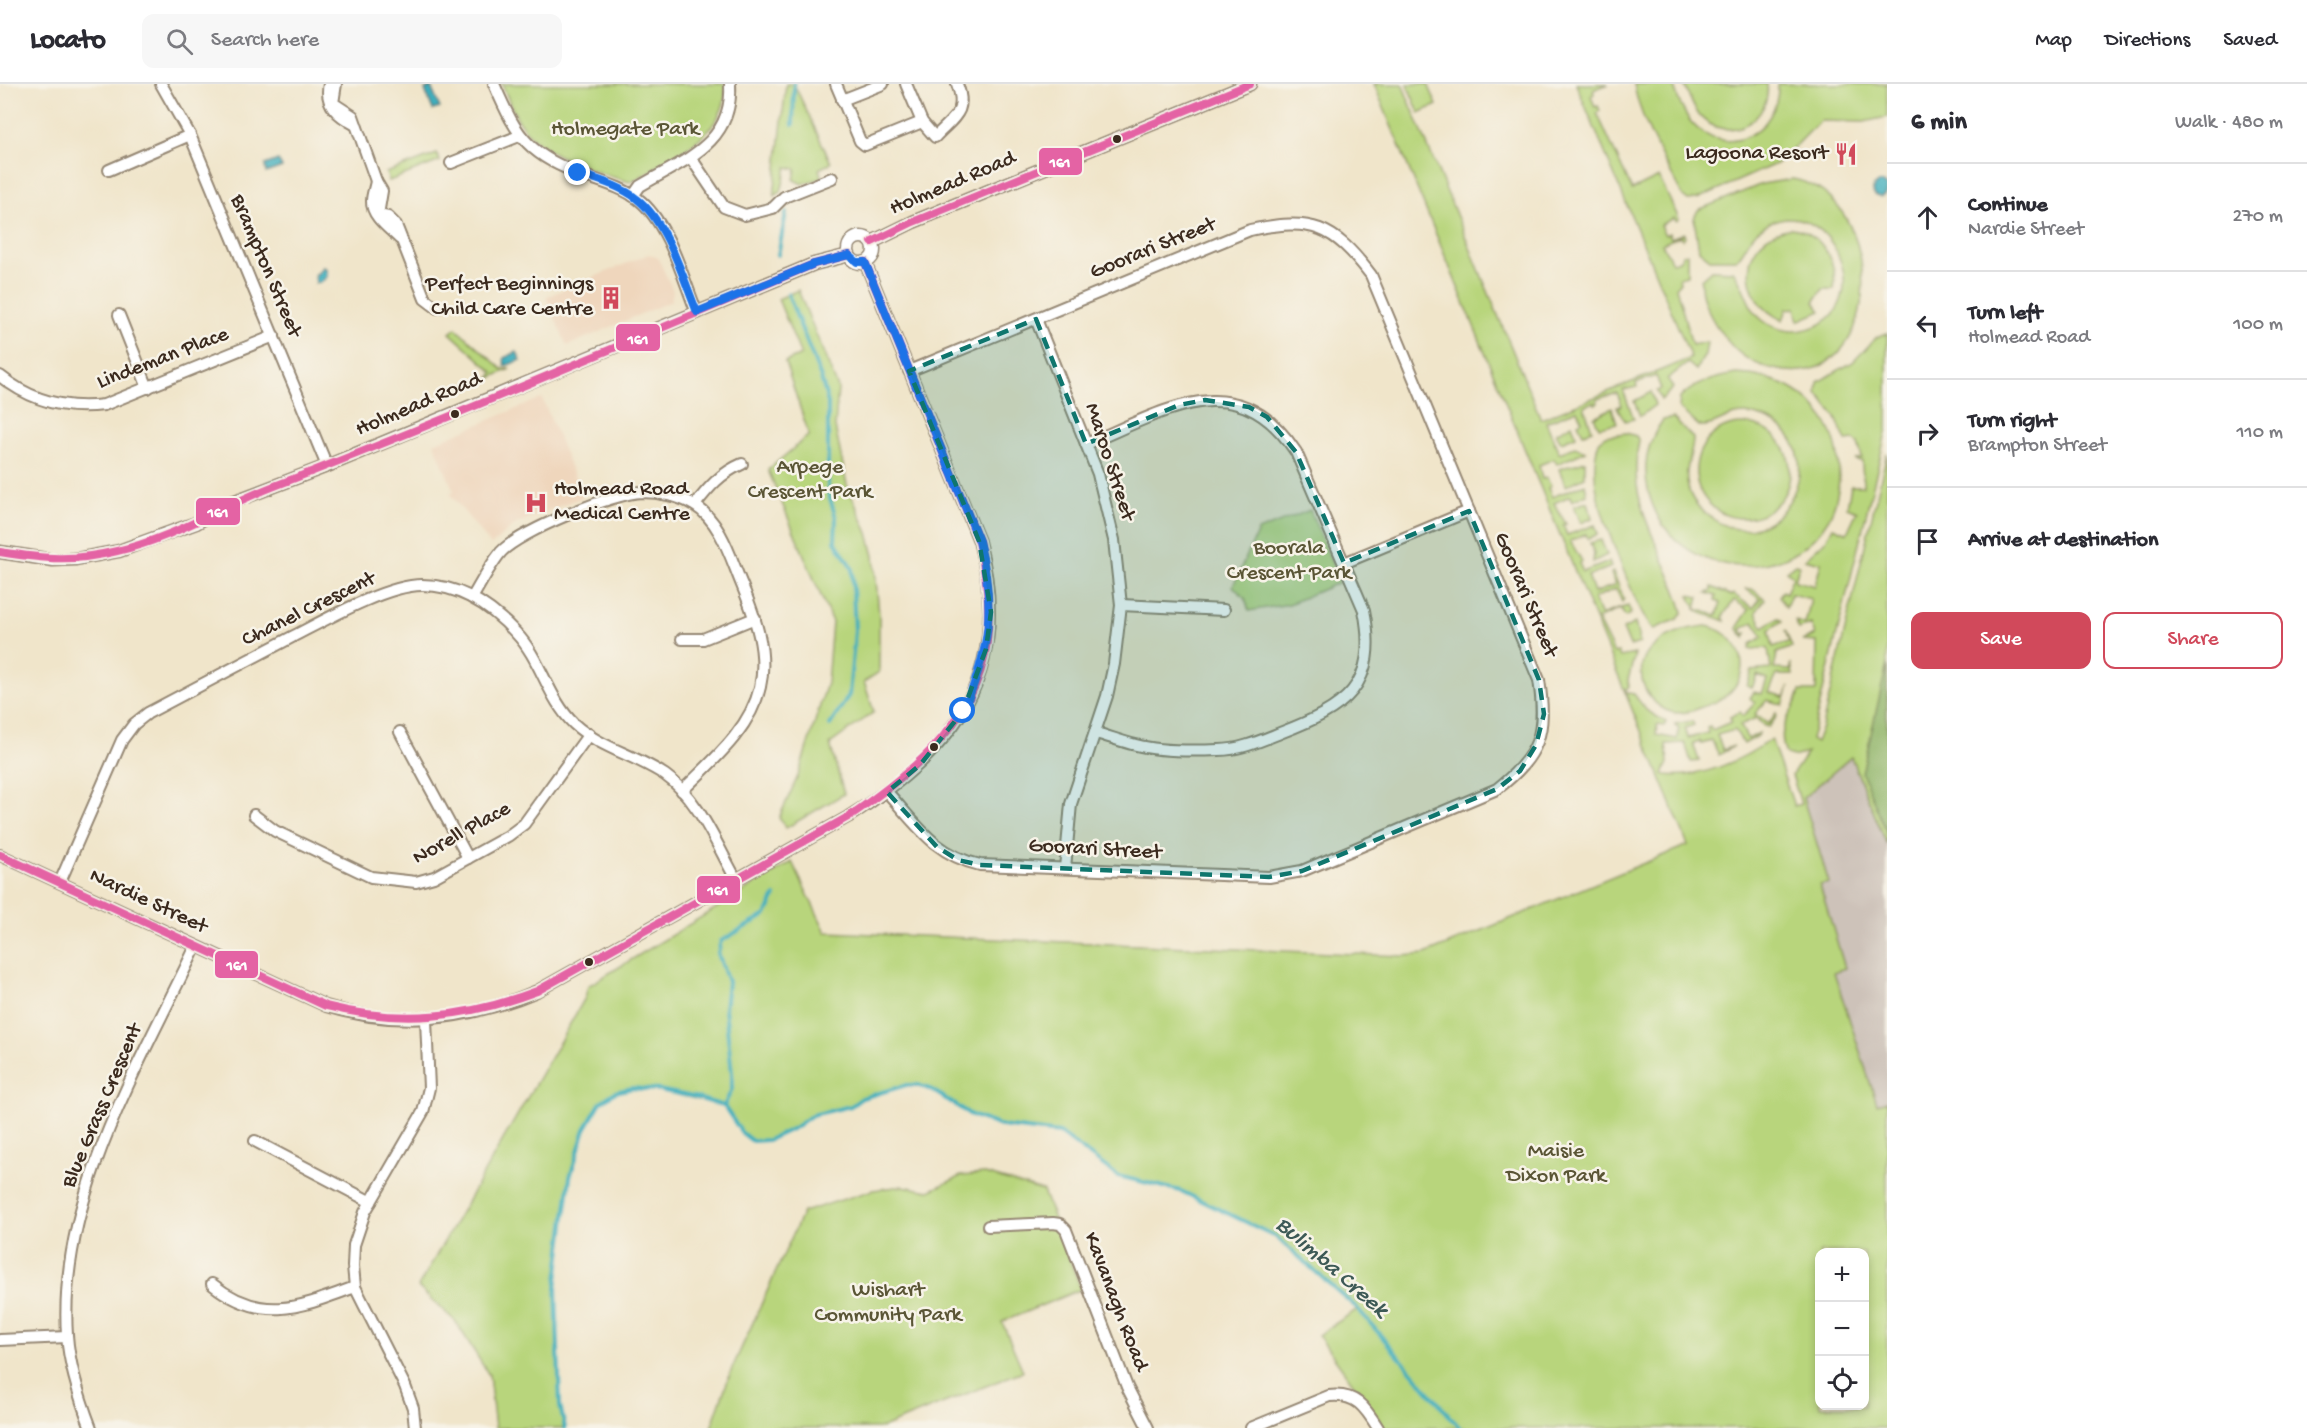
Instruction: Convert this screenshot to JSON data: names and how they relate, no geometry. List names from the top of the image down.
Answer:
{
  "streets": {
    "street": [
      "Holmead Road",
      "Goorari Street",
      "Brampton Street",
      "Lindeman Place",
      "Maroo Street",
      "Chanel Crescent",
      "Norell Place",
      "Nardie Street",
      "Blue Grass Crescent",
      "Kavanagh Road"
    ]
  },
  "crossings": [
    ["Holmead Road", "Brampton Street"],
    ["Holmead Road", "Nardie Street"],
    ["Goorari Street", "Maroo Street"],
    ["Goorari Street", "Nardie Street"],
    ["Brampton Street", "Lindeman Place"],
    ["Chanel Crescent", "Norell Place"],
    ["Chanel Crescent", "Nardie Street"],
    ["Nardie Street", "Blue Grass Crescent"]
  ],
  "water": ["Bulimba Creek"],
  "parks": [
    "Holmegate Park",
    "Arpege Crescent Park",
    "Boorala Crescent Park",
    "Maisie Dixon Park",
    "Wishart Community Park"
  ],
  "places": {
    "restaurant": ["Lagoona Resort"],
    "building": ["Perfect Beginnings Child Care Centre"],
    "hospital": ["Holmead Road Medical Centre"]
  },
  "lines": ["transit line 161"],
  "page": {
    "header": "Locato",
    "search": "Search here",
    "nav": ["Map", "Directions", "Saved"],
    "heading": ["6 min", "Walk · 480 m"],
    "list": [
      ["Continue", "Nardie Street", "270 m"],
      ["Turn left", "Holmead Road", "100 m"],
      ["Turn right", "Brampton Street", "110 m"],
      "Arrive at destination"
    ],
    "buttons": ["Save", "Share"],
    "map_buttons": ["+", "−"]
  }
}
